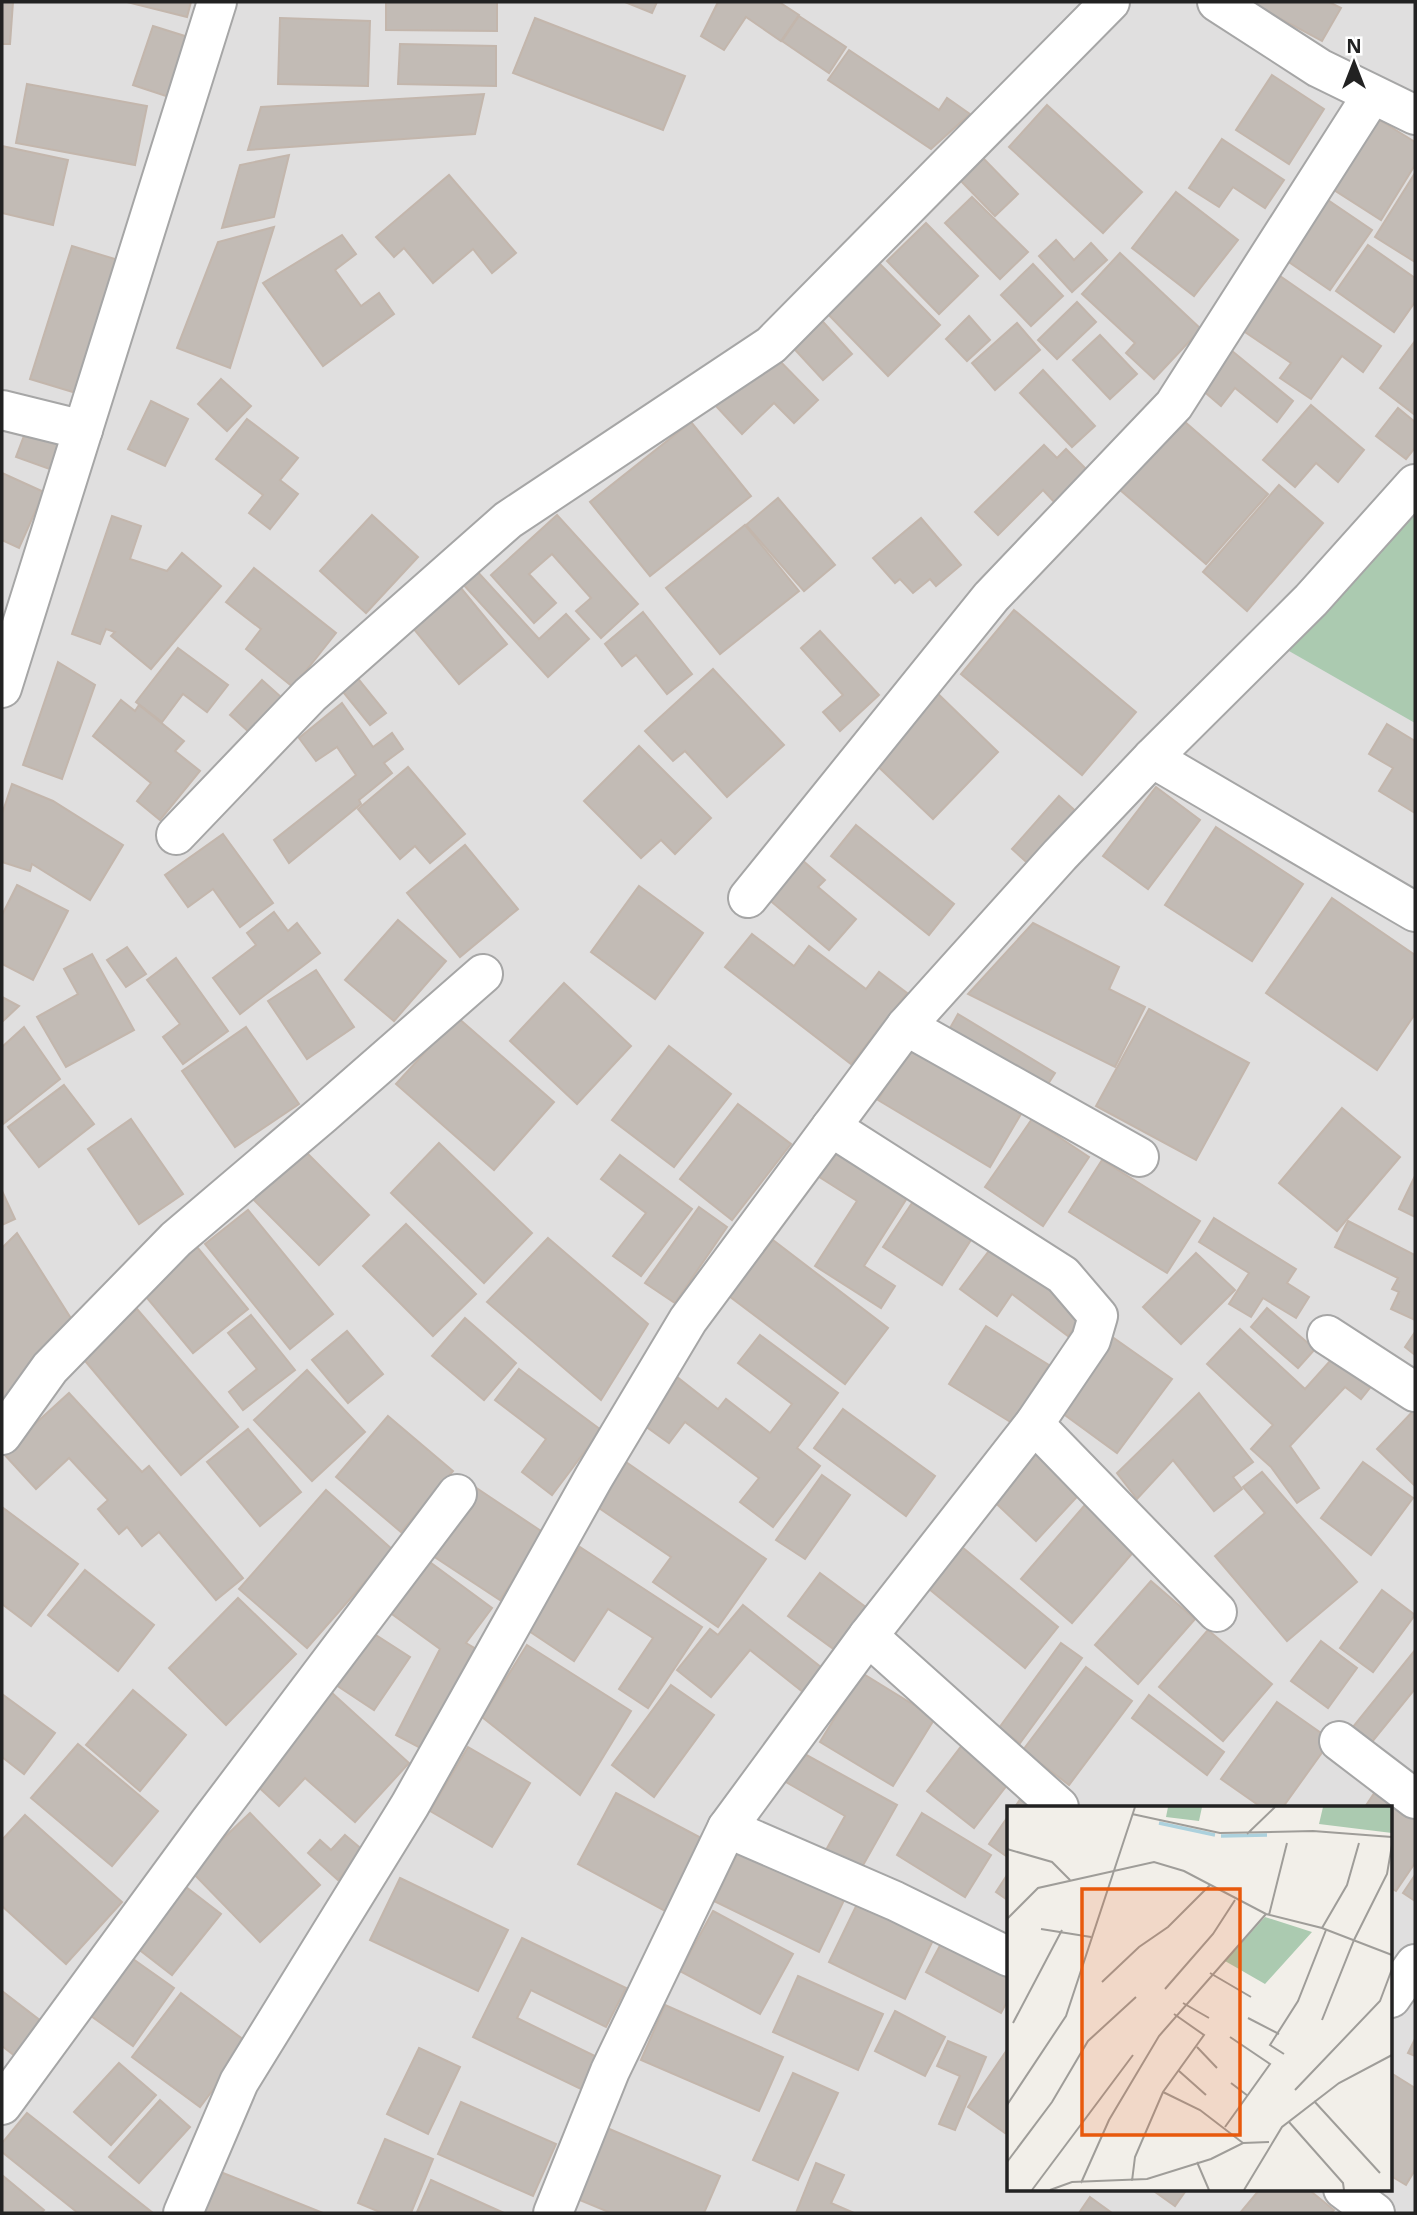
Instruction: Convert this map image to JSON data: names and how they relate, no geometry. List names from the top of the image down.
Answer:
{
  "north": "top"
}
